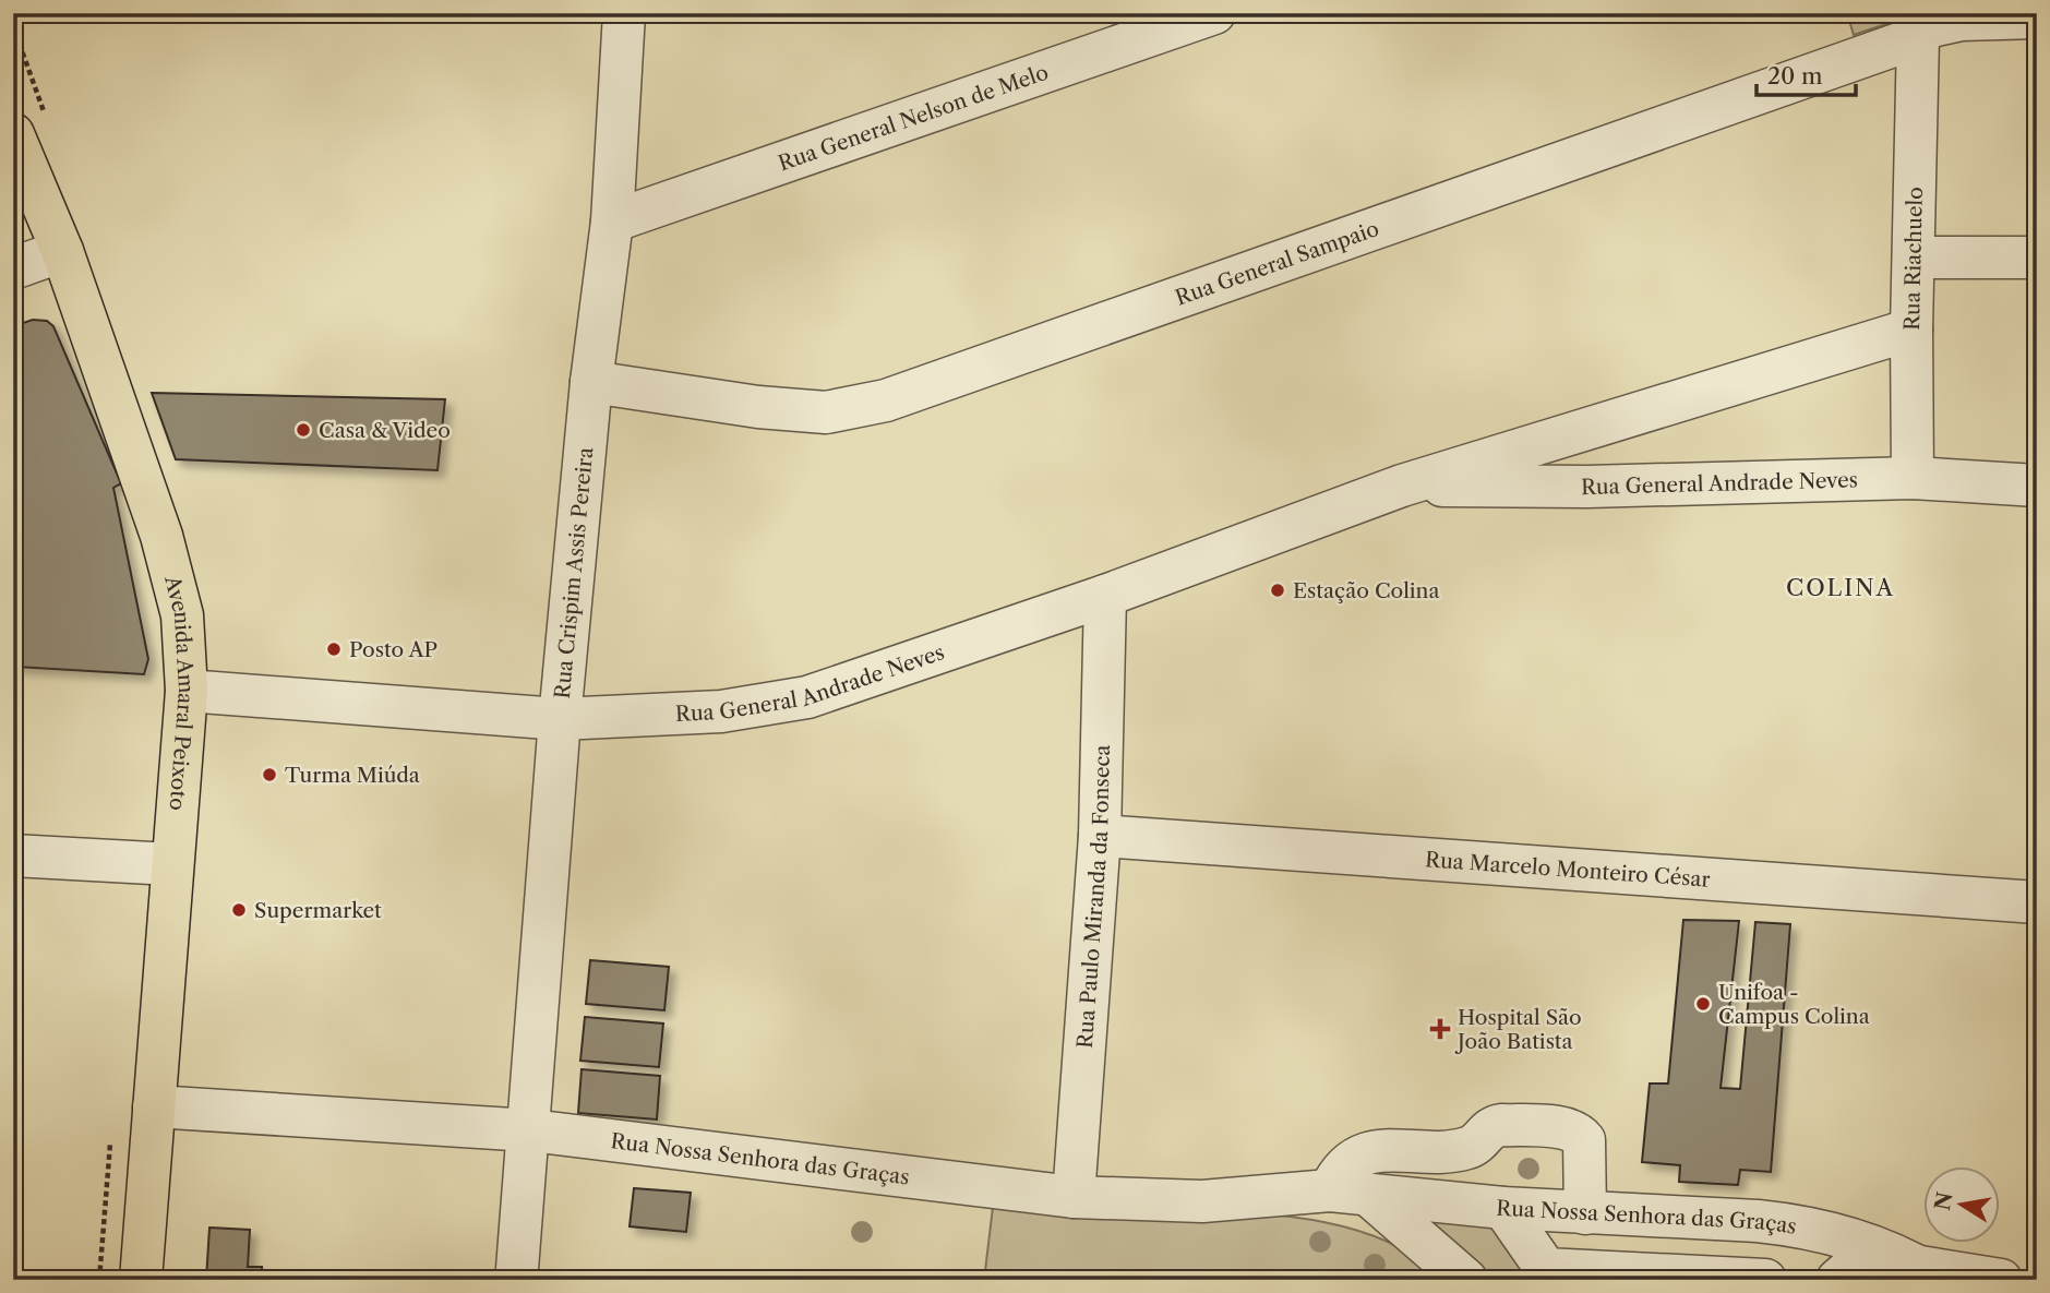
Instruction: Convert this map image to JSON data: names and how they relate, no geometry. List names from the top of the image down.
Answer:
{
  "streets": {
    "main road": ["Avenida Amaral Peixoto"],
    "street": [
      "Rua General Nelson de Melo",
      "Rua Riachuelo",
      "Rua General Sampaio",
      "Rua General Andrade Neves",
      "Rua Crispim Assis Pereira",
      "Rua Marcelo Monteiro César",
      "Rua Paulo Miranda da Fonseca",
      "Rua Nossa Senhora das Graças"
    ]
  },
  "crossings": [
    ["Rua General Nelson de Melo", "Rua Crispim Assis Pereira"],
    ["Rua Riachuelo", "Rua General Sampaio"],
    ["Rua Riachuelo", "Rua General Andrade Neves"],
    ["Rua General Sampaio", "Rua Crispim Assis Pereira"],
    ["Rua General Andrade Neves", "Rua Crispim Assis Pereira"],
    ["Rua General Andrade Neves", "Avenida Amaral Peixoto"],
    ["Rua General Andrade Neves", "Rua Paulo Miranda da Fonseca"],
    ["Rua Crispim Assis Pereira", "Rua Nossa Senhora das Graças"],
    ["Avenida Amaral Peixoto", "Rua Nossa Senhora das Graças"],
    ["Rua Marcelo Monteiro César", "Rua Paulo Miranda da Fonseca"],
    ["Rua Paulo Miranda da Fonseca", "Rua Nossa Senhora das Graças"]
  ],
  "districts": ["COLINA"],
  "places": {
    "other": [
      "Casa & Video",
      "Estação Colina",
      "Posto AP",
      "Turma Miúda",
      "Supermarket",
      "Unifoa - Campus Colina"
    ],
    "health": ["Hospital São João Batista"]
  },
  "scale_bar": "20 m",
  "north": "left"
}
